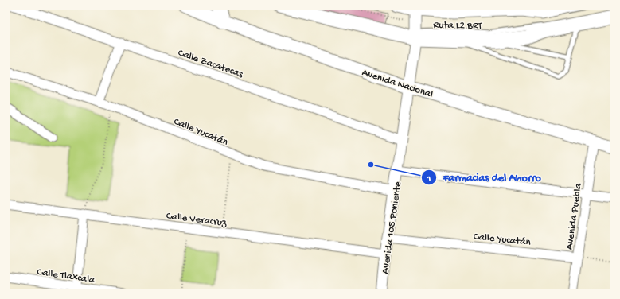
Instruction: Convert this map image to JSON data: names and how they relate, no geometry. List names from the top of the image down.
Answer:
{
  "streets": {
    "main road": ["Avenida Nacional"],
    "street": [
      "Calle Zacatecas",
      "Calle Yucatán",
      "Avenida Puebla",
      "Calle Veracruz",
      "Avenida 105 Poniente",
      "Calle Tlaxcala"
    ],
    "lane": ["Ruta L2 BRT"]
  },
  "crossings": [
    ["Ruta L2 BRT", "Avenida 105 Poniente"],
    ["Calle Zacatecas", "Avenida 105 Poniente"],
    ["Avenida Nacional", "Avenida Puebla"],
    ["Avenida Nacional", "Avenida 105 Poniente"],
    ["Calle Yucatán", "Avenida Puebla"],
    ["Calle Yucatán", "Avenida 105 Poniente"],
    ["Calle Veracruz", "Avenida 105 Poniente"]
  ],
  "places": ["Farmacias del Ahorro"]
}
